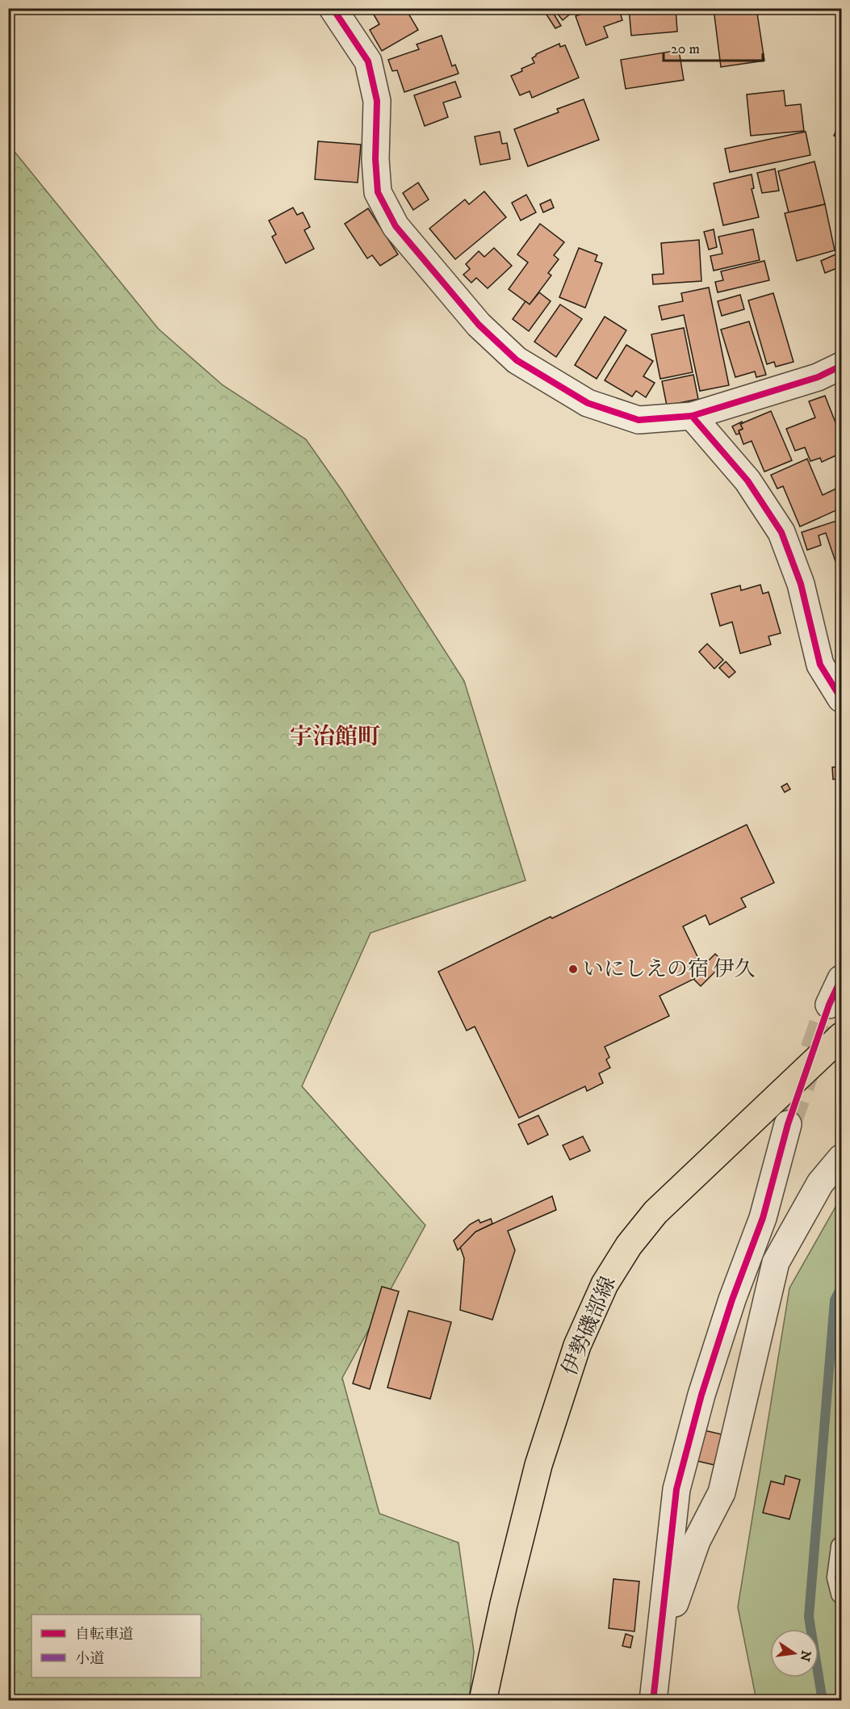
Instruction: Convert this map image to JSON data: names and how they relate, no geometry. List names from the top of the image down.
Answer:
{
  "streets": {
    "main road": ["伊勢磯部線"]
  },
  "districts": ["宇治館町"],
  "places": ["いにしえの宿 伊久"],
  "legend": ["自転車道", "小道"],
  "scale_bar": "20 m",
  "north": "right"
}
